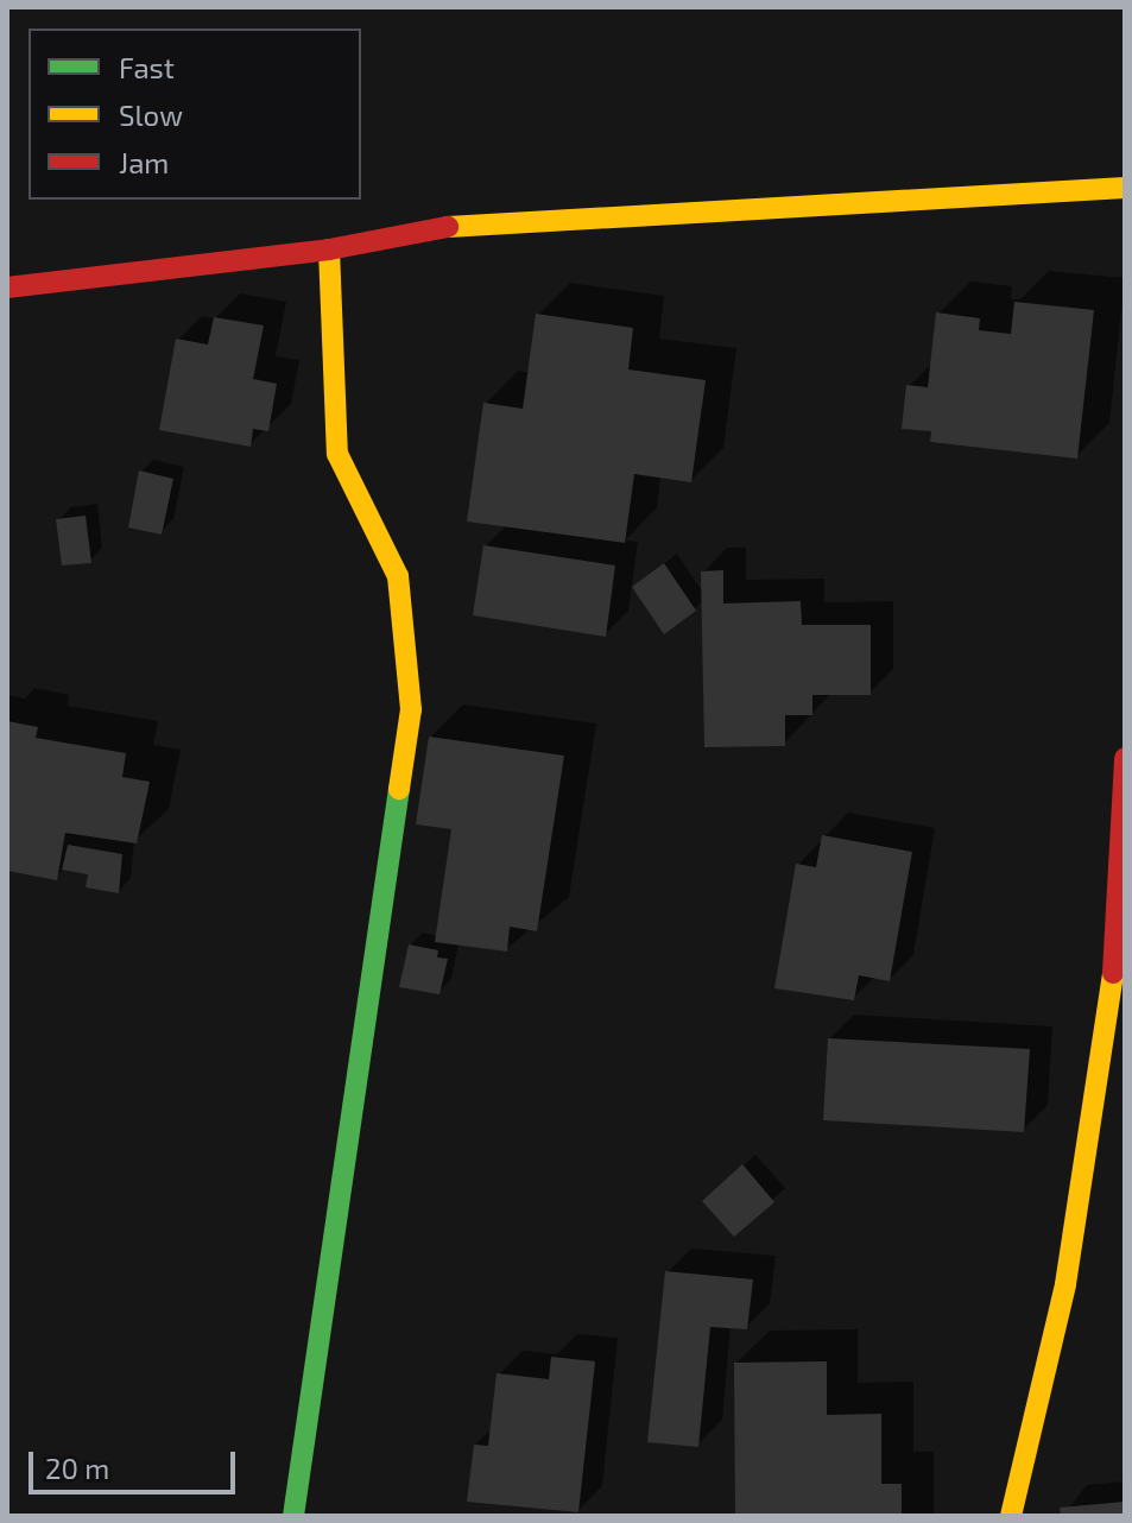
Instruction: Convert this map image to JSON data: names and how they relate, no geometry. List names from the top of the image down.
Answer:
{
  "legend": ["Fast", "Slow", "Jam"],
  "scale_bar": "20 m"
}
